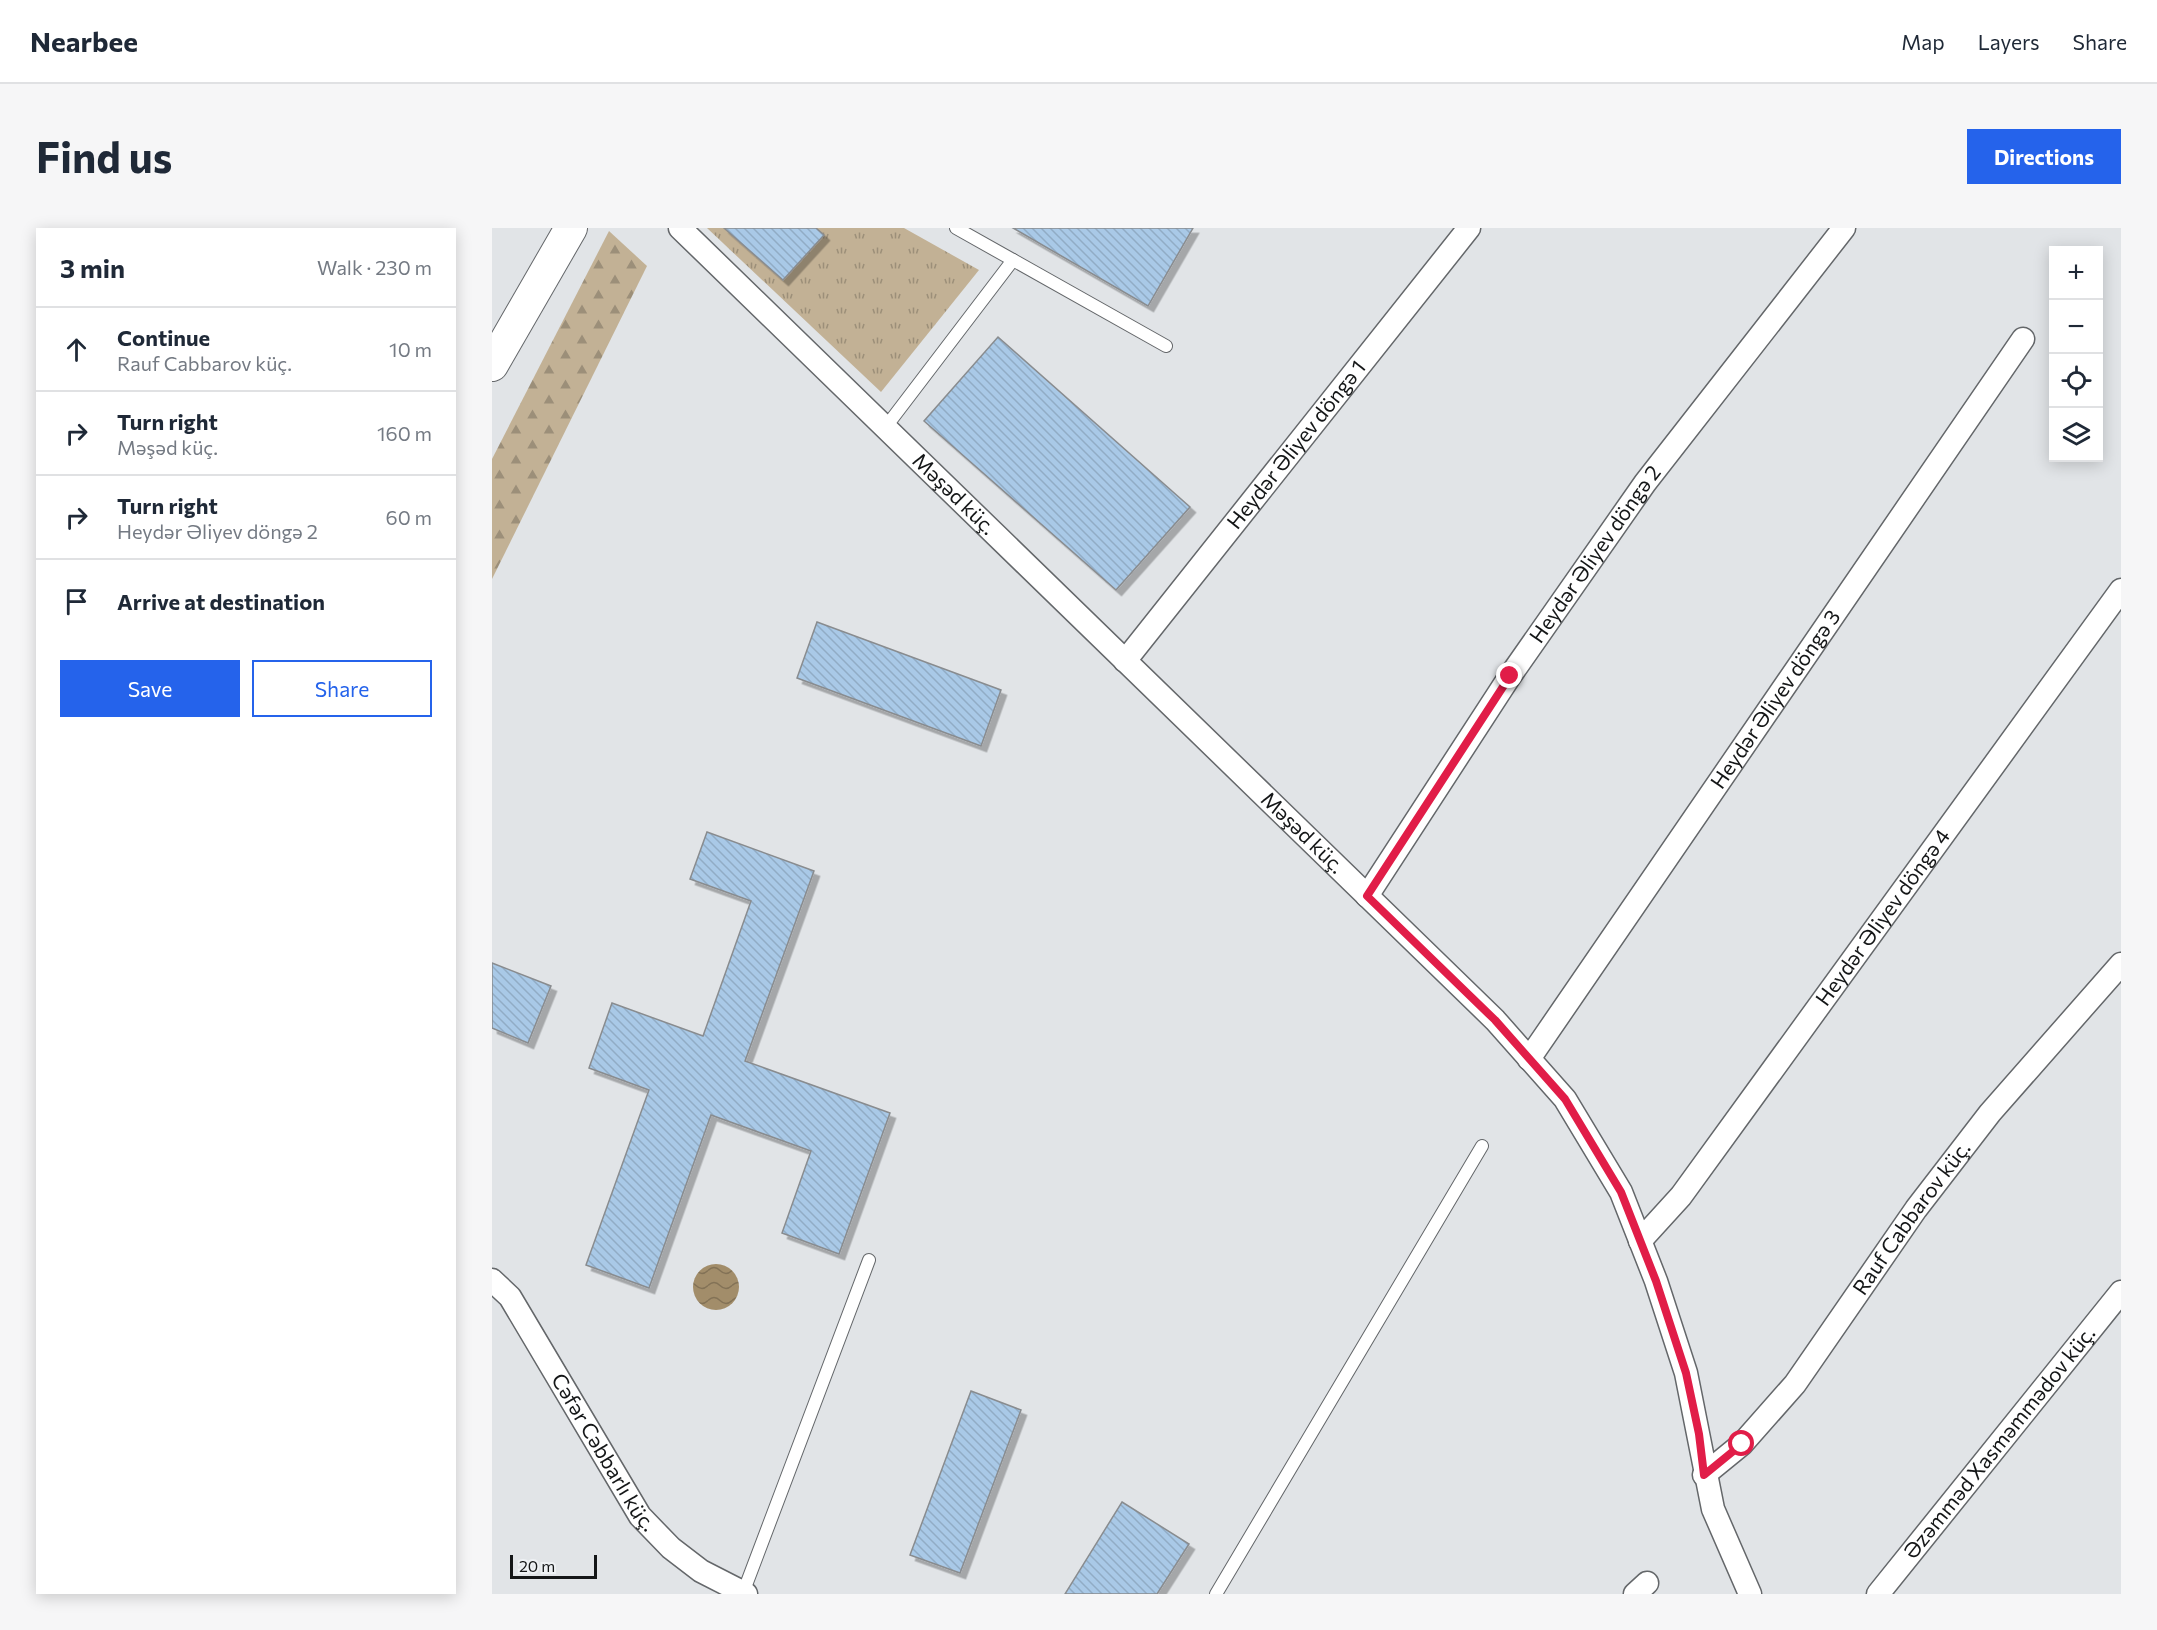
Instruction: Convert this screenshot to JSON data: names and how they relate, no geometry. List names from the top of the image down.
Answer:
{
  "streets": {
    "street": [
      "Heydər Əliyev döngə 1",
      "Məşəd küç.",
      "Heydər Əliyev döngə 2",
      "Heydər Əliyev döngə 3",
      "Heydər Əliyev döngə 4",
      "Rauf Cabbarov küç.",
      "Əzəmməd Xasməmmədov küç.",
      "Cəfər Cəbbarlı küç."
    ]
  },
  "crossings": [
    ["Heydər Əliyev döngə 1", "Məşəd küç."],
    ["Məşəd küç.", "Heydər Əliyev döngə 2"],
    ["Məşəd küç.", "Heydər Əliyev döngə 3"],
    ["Məşəd küç.", "Heydər Əliyev döngə 4"],
    ["Məşəd küç.", "Rauf Cabbarov küç."]
  ],
  "scale_bar": "20 m",
  "page": {
    "header": "Nearbee",
    "nav": ["Map", "Layers", "Share"],
    "buttons": [
      "Directions",
      ["Save", "Share"]
    ],
    "title": "Find us",
    "heading": ["3 min", "Walk · 230 m"],
    "map_buttons": ["+", "−"],
    "list": [
      ["Continue", "Rauf Cabbarov küç.", "10 m"],
      ["Turn right", "Məşəd küç.", "160 m"],
      ["Turn right", "Heydər Əliyev döngə 2", "60 m"],
      "Arrive at destination"
    ],
    "scale": "20 m"
  }
}
